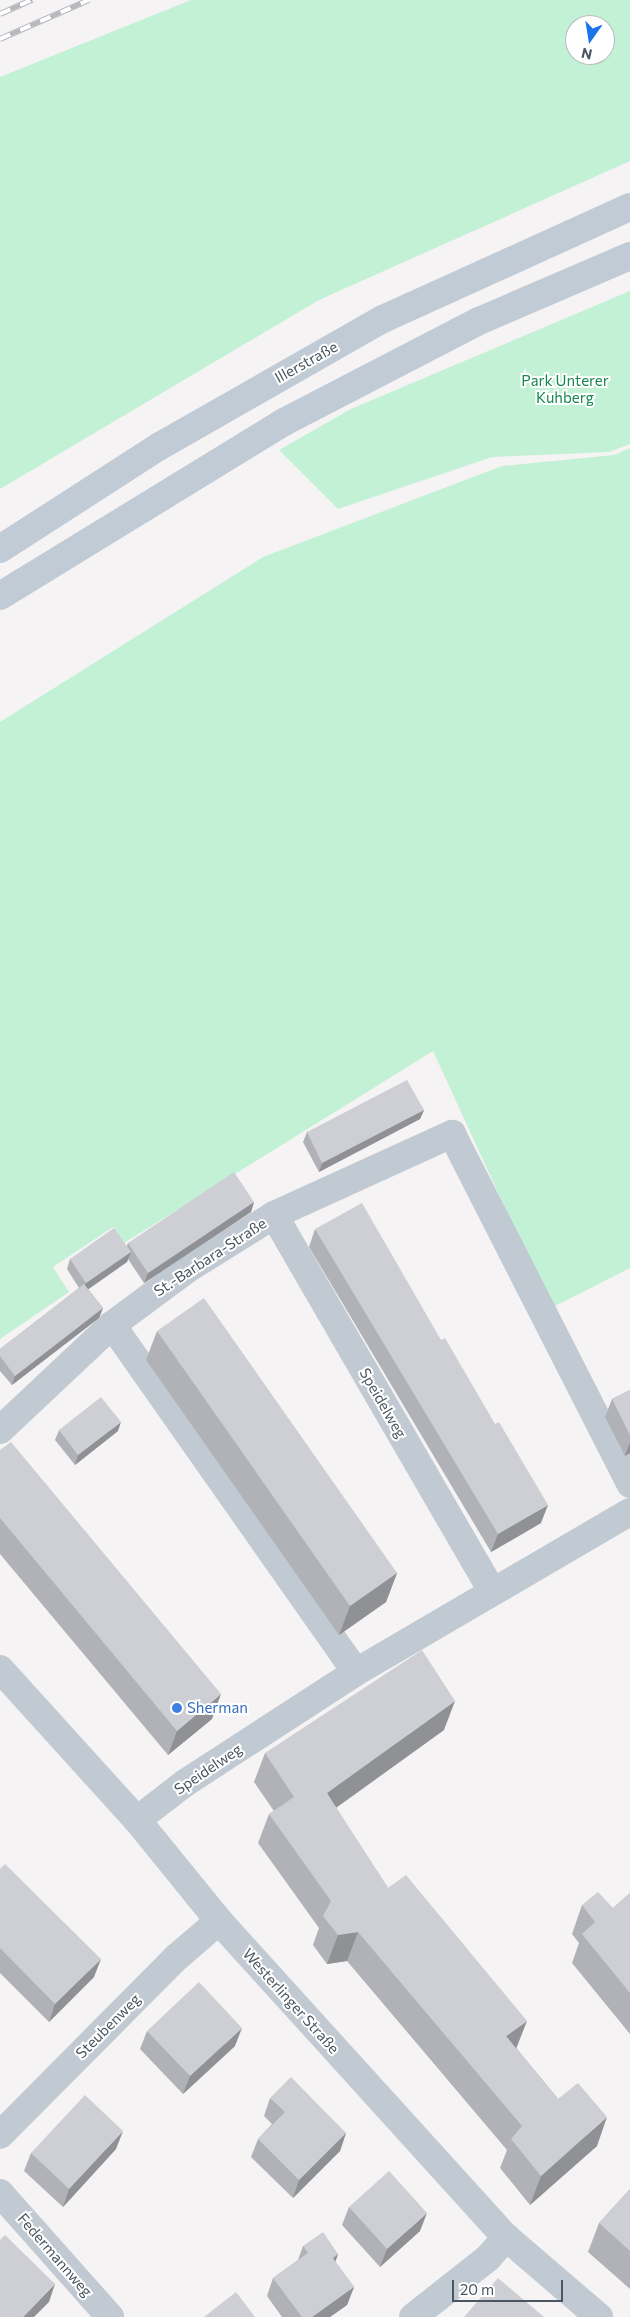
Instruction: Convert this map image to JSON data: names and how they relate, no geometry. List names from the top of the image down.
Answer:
{
  "streets": {
    "main road": ["Illerstraße"],
    "street": [
      "St.-Barbara-Straße",
      "Speidelweg",
      "Westerlinger Straße",
      "Steubenweg",
      "Federmannweg"
    ]
  },
  "crossings": [
    ["St.-Barbara-Straße", "Speidelweg"],
    ["Speidelweg", "Westerlinger Straße"],
    ["Westerlinger Straße", "Steubenweg"]
  ],
  "parks": ["Park Unterer Kuhberg"],
  "places": ["Sherman"],
  "scale_bar": "20 m",
  "north": "bottom"
}
